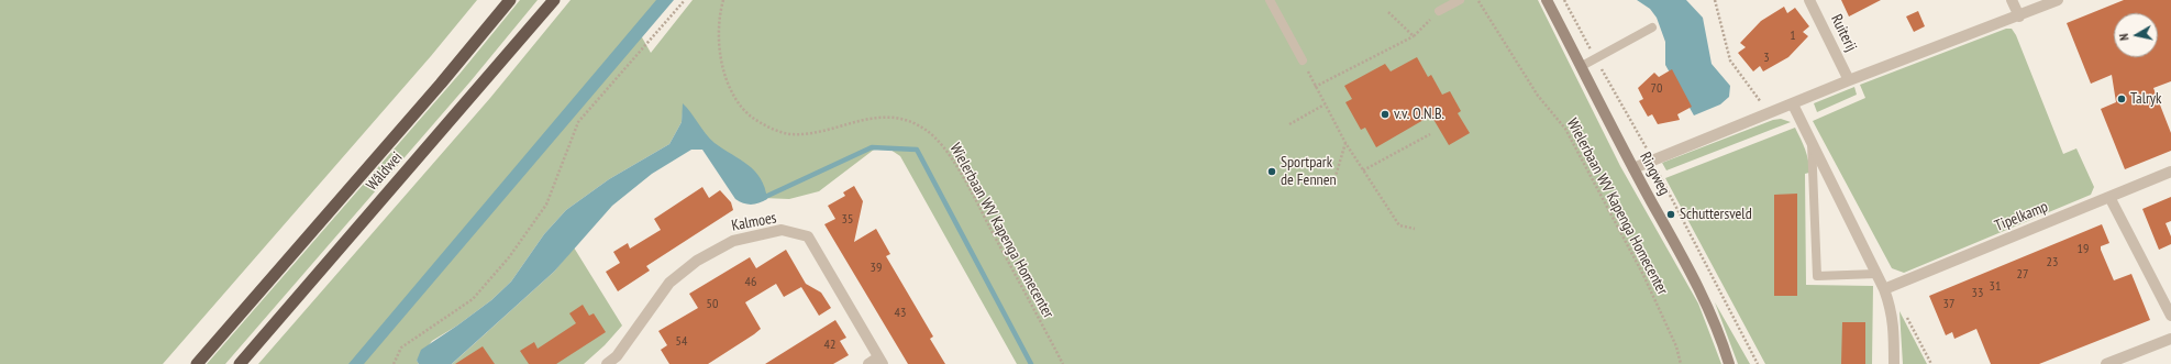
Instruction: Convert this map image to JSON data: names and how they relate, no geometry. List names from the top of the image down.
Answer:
{
  "streets": {
    "highway": ["Wâldwei"],
    "main road": ["Ringweg"],
    "street": ["Ruiterij", "Tipelkamp", "Kalmoes"],
    "path": ["Wielerbaan WV Kapenga Homecenter"]
  },
  "places": [
    "Talryk",
    "v.v. O.N.B.",
    "Sportpark de Fennen",
    "Schuttersveld"
  ],
  "house_numbers": [
    "1",
    "3",
    "70",
    "35",
    "19",
    "23",
    "39",
    "27",
    "46",
    "31",
    "33",
    "50",
    "37",
    "43",
    "54",
    "42"
  ],
  "north": "left"
}
